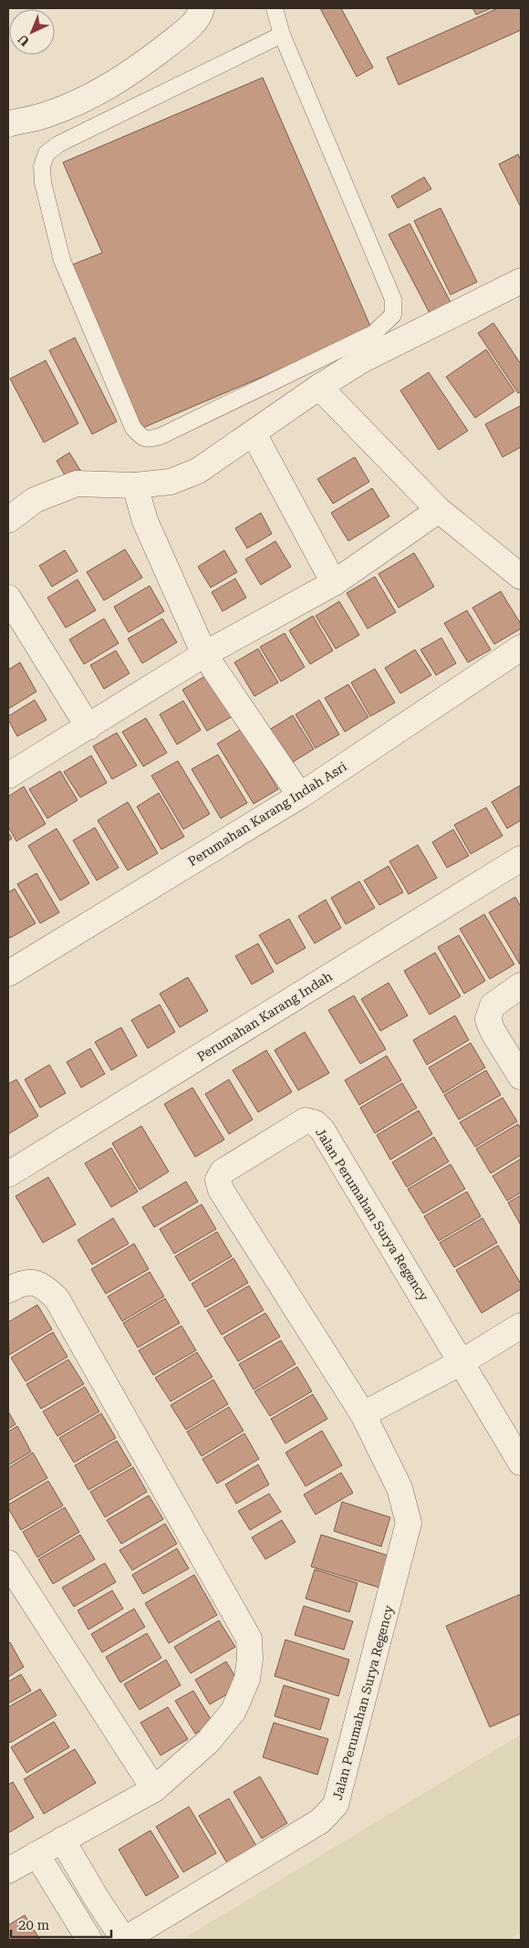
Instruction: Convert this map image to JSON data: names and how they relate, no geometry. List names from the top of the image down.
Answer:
{
  "streets": {
    "street": ["Perumahan Karang Indah Asri", "Perumahan Karang Indah", "Jalan Perumahan Surya Regency"]
  },
  "scale_bar": "20 m",
  "north": "bottom left"
}
